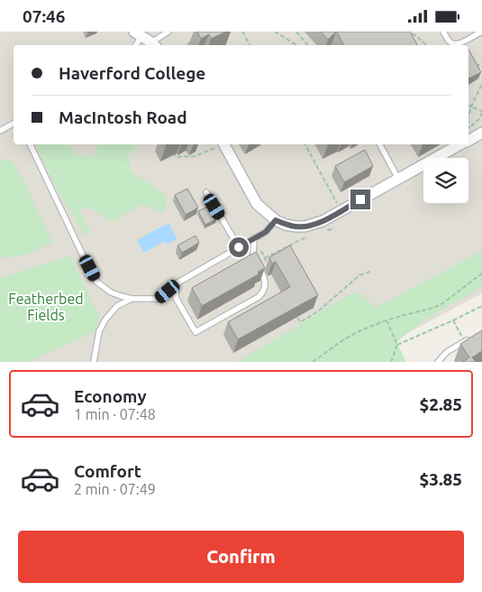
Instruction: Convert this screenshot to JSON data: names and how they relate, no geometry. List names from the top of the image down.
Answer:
{
  "parks": ["Featherbed Fields"],
  "page": {
    "status": "07:46",
    "banner": ["Haverford College", "MacIntosh Road"],
    "list": [
      {
        "name": "Economy",
        "note": "1 min · 07:48",
        "value": "$2.85"
      },
      {
        "name": "Comfort",
        "note": "2 min · 07:49",
        "value": "$3.85"
      }
    ],
    "buttons": "Confirm"
  }
}
